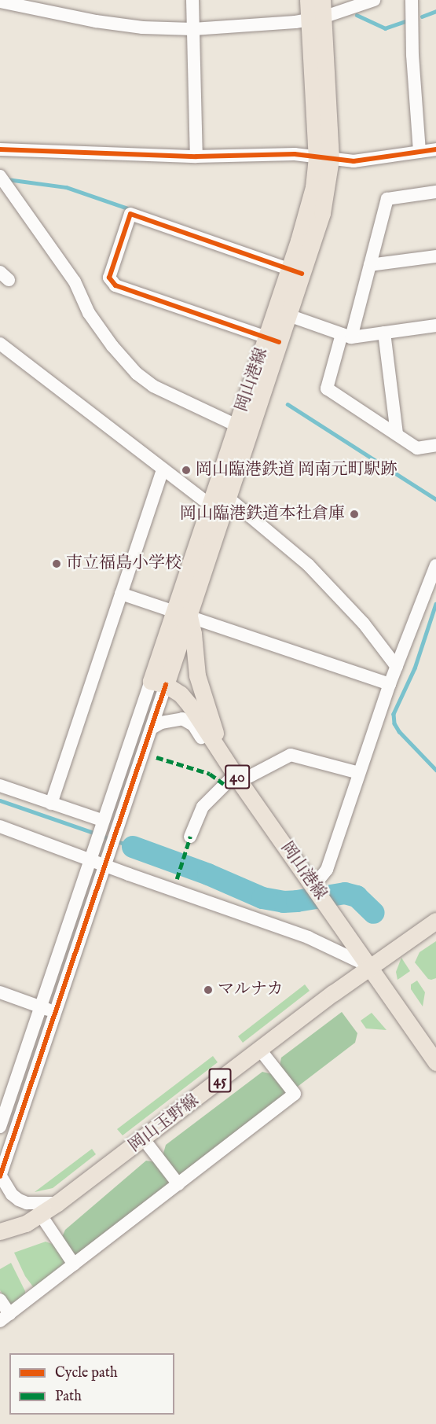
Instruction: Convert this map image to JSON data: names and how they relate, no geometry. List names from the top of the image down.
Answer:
{
  "streets": {
    "main road": [
      "岡山港線",
      "40",
      "45",
      "岡山玉野線"
    ]
  },
  "crossings": [
    ["岡山港線", "40"],
    ["岡山港線", "岡山玉野線"]
  ],
  "places": [
    "岡山臨港鉄道 岡南元町駅跡",
    "岡山臨港鉄道本社倉庫",
    "市立福島小学校",
    "マルナカ"
  ],
  "legend": ["Cycle path", "Path"]
}
